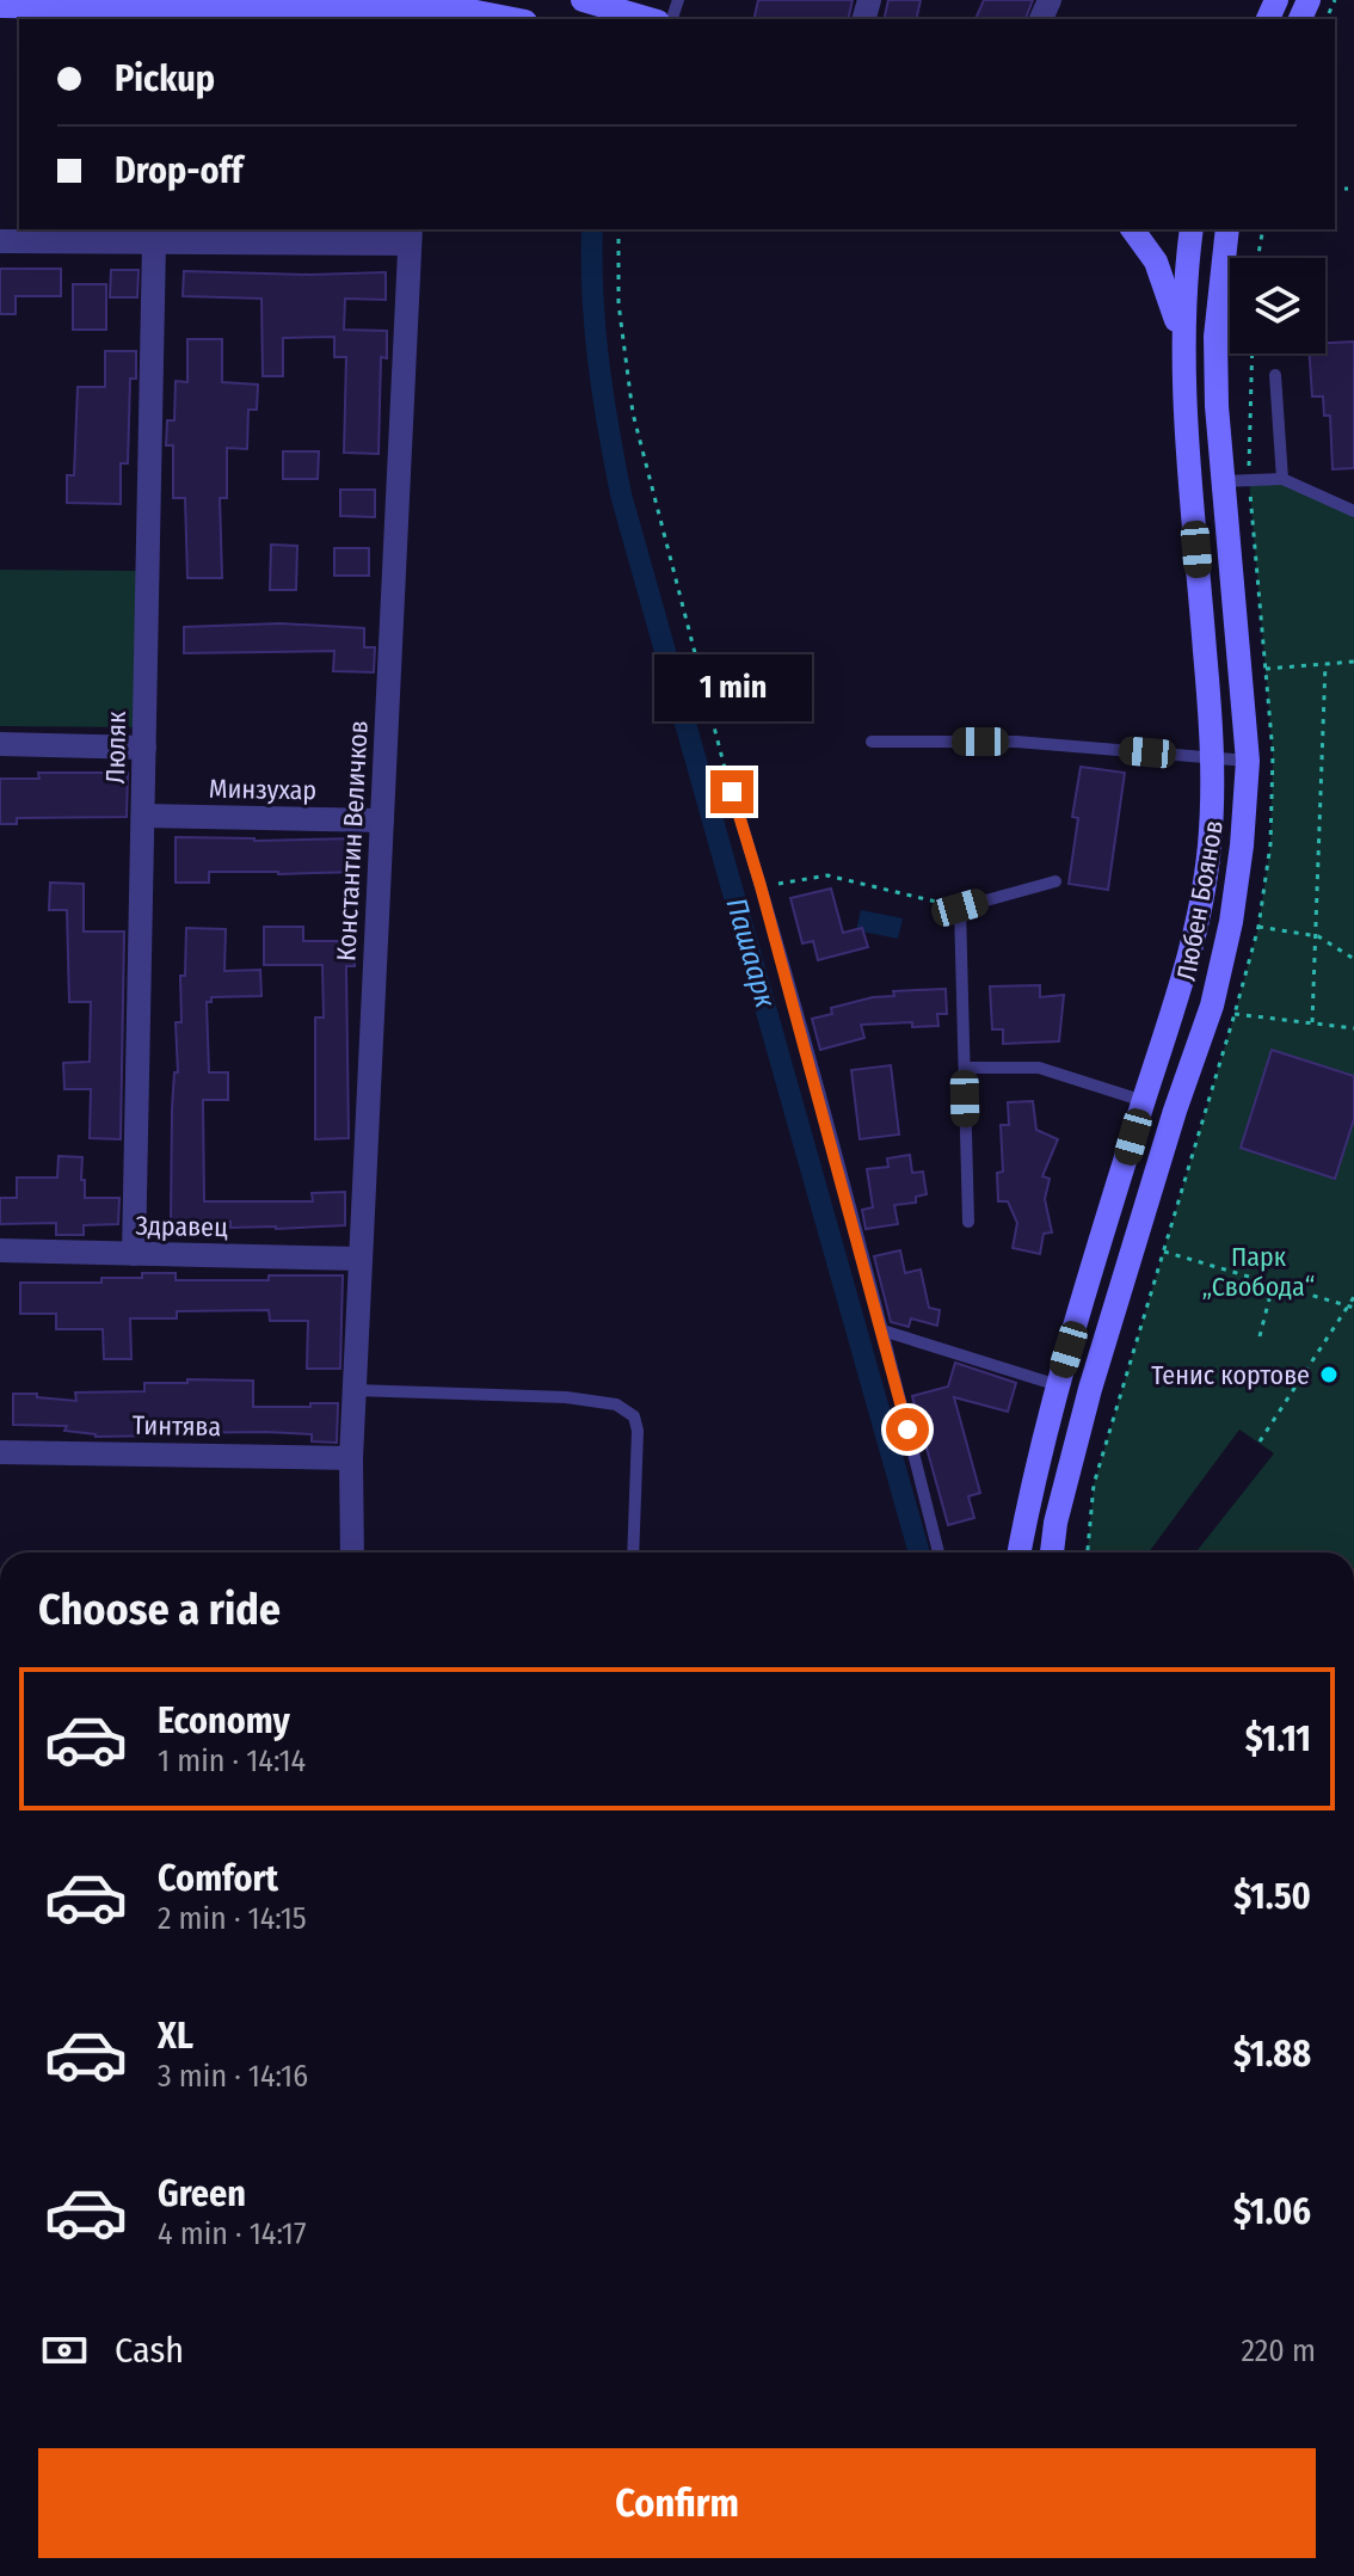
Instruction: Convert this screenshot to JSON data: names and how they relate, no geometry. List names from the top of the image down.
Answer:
{
  "streets": {
    "street": [
      "Люляк",
      "Минзухар",
      "Константин Величков",
      "Любен Боянов",
      "Здравец",
      "Тинтява"
    ]
  },
  "crossings": [
    ["Люляк", "Минзухар"],
    ["Люляк", "Здравец"],
    ["Минзухар", "Константин Величков"],
    ["Константин Величков", "Здравец"],
    ["Константин Величков", "Тинтява"]
  ],
  "water": ["Пашаарк"],
  "parks": ["Парк „Свобода“"],
  "places": ["Тенис кортове"],
  "page": {
    "banner": ["Pickup", "Drop-off"],
    "bubble": "1 min",
    "heading": "Choose a ride",
    "list": [
      {
        "name": "Economy",
        "note": "1 min · 14:14",
        "value": "$1.11"
      },
      {
        "name": "Comfort",
        "note": "2 min · 14:15",
        "value": "$1.50"
      },
      {
        "name": "XL",
        "note": "3 min · 14:16",
        "value": "$1.88"
      },
      {
        "name": "Green",
        "note": "4 min · 14:17",
        "value": "$1.06"
      }
    ],
    "pay": ["Cash", "220 m"],
    "buttons": "Confirm"
  }
}
